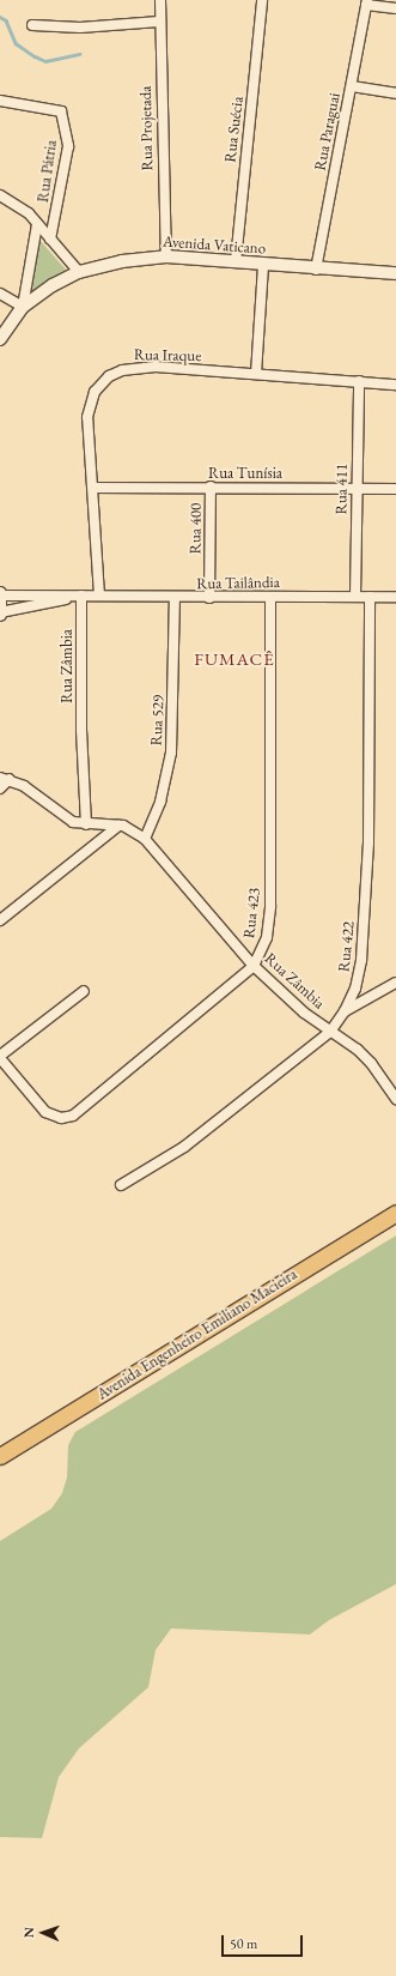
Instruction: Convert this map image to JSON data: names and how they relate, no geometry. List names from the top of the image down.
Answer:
{
  "streets": {
    "highway": ["Avenida Engenheiro Emiliano Macieira"],
    "street": [
      "Rua Projetada",
      "Rua Suécia",
      "Rua Paraguai",
      "Rua Pátria",
      "Avenida Vaticano",
      "Rua Iraque",
      "Rua Tunísia",
      "Rua 411",
      "Rua 400",
      "Rua Tailândia",
      "Rua Zâmbia",
      "Rua 529",
      "Rua 423",
      "Rua 422"
    ]
  },
  "crossings": [
    ["Rua Projetada", "Avenida Vaticano"],
    ["Rua Suécia", "Avenida Vaticano"],
    ["Rua Paraguai", "Avenida Vaticano"],
    ["Rua Iraque", "Rua Tunísia"],
    ["Rua Iraque", "Rua 411"],
    ["Rua Iraque", "Rua Tailândia"],
    ["Rua Tunísia", "Rua 411"],
    ["Rua Tunísia", "Rua 400"],
    ["Rua 411", "Rua Tailândia"],
    ["Rua 400", "Rua Tailândia"],
    ["Rua Tailândia", "Rua Zâmbia"],
    ["Rua Tailândia", "Rua 529"],
    ["Rua Tailândia", "Rua 423"],
    ["Rua Tailândia", "Rua 422"],
    ["Rua Zâmbia", "Rua 529"],
    ["Rua Zâmbia", "Rua 423"],
    ["Rua Zâmbia", "Rua 422"]
  ],
  "districts": ["FUMACÊ"],
  "scale_bar": "50 m",
  "north": "left"
}
